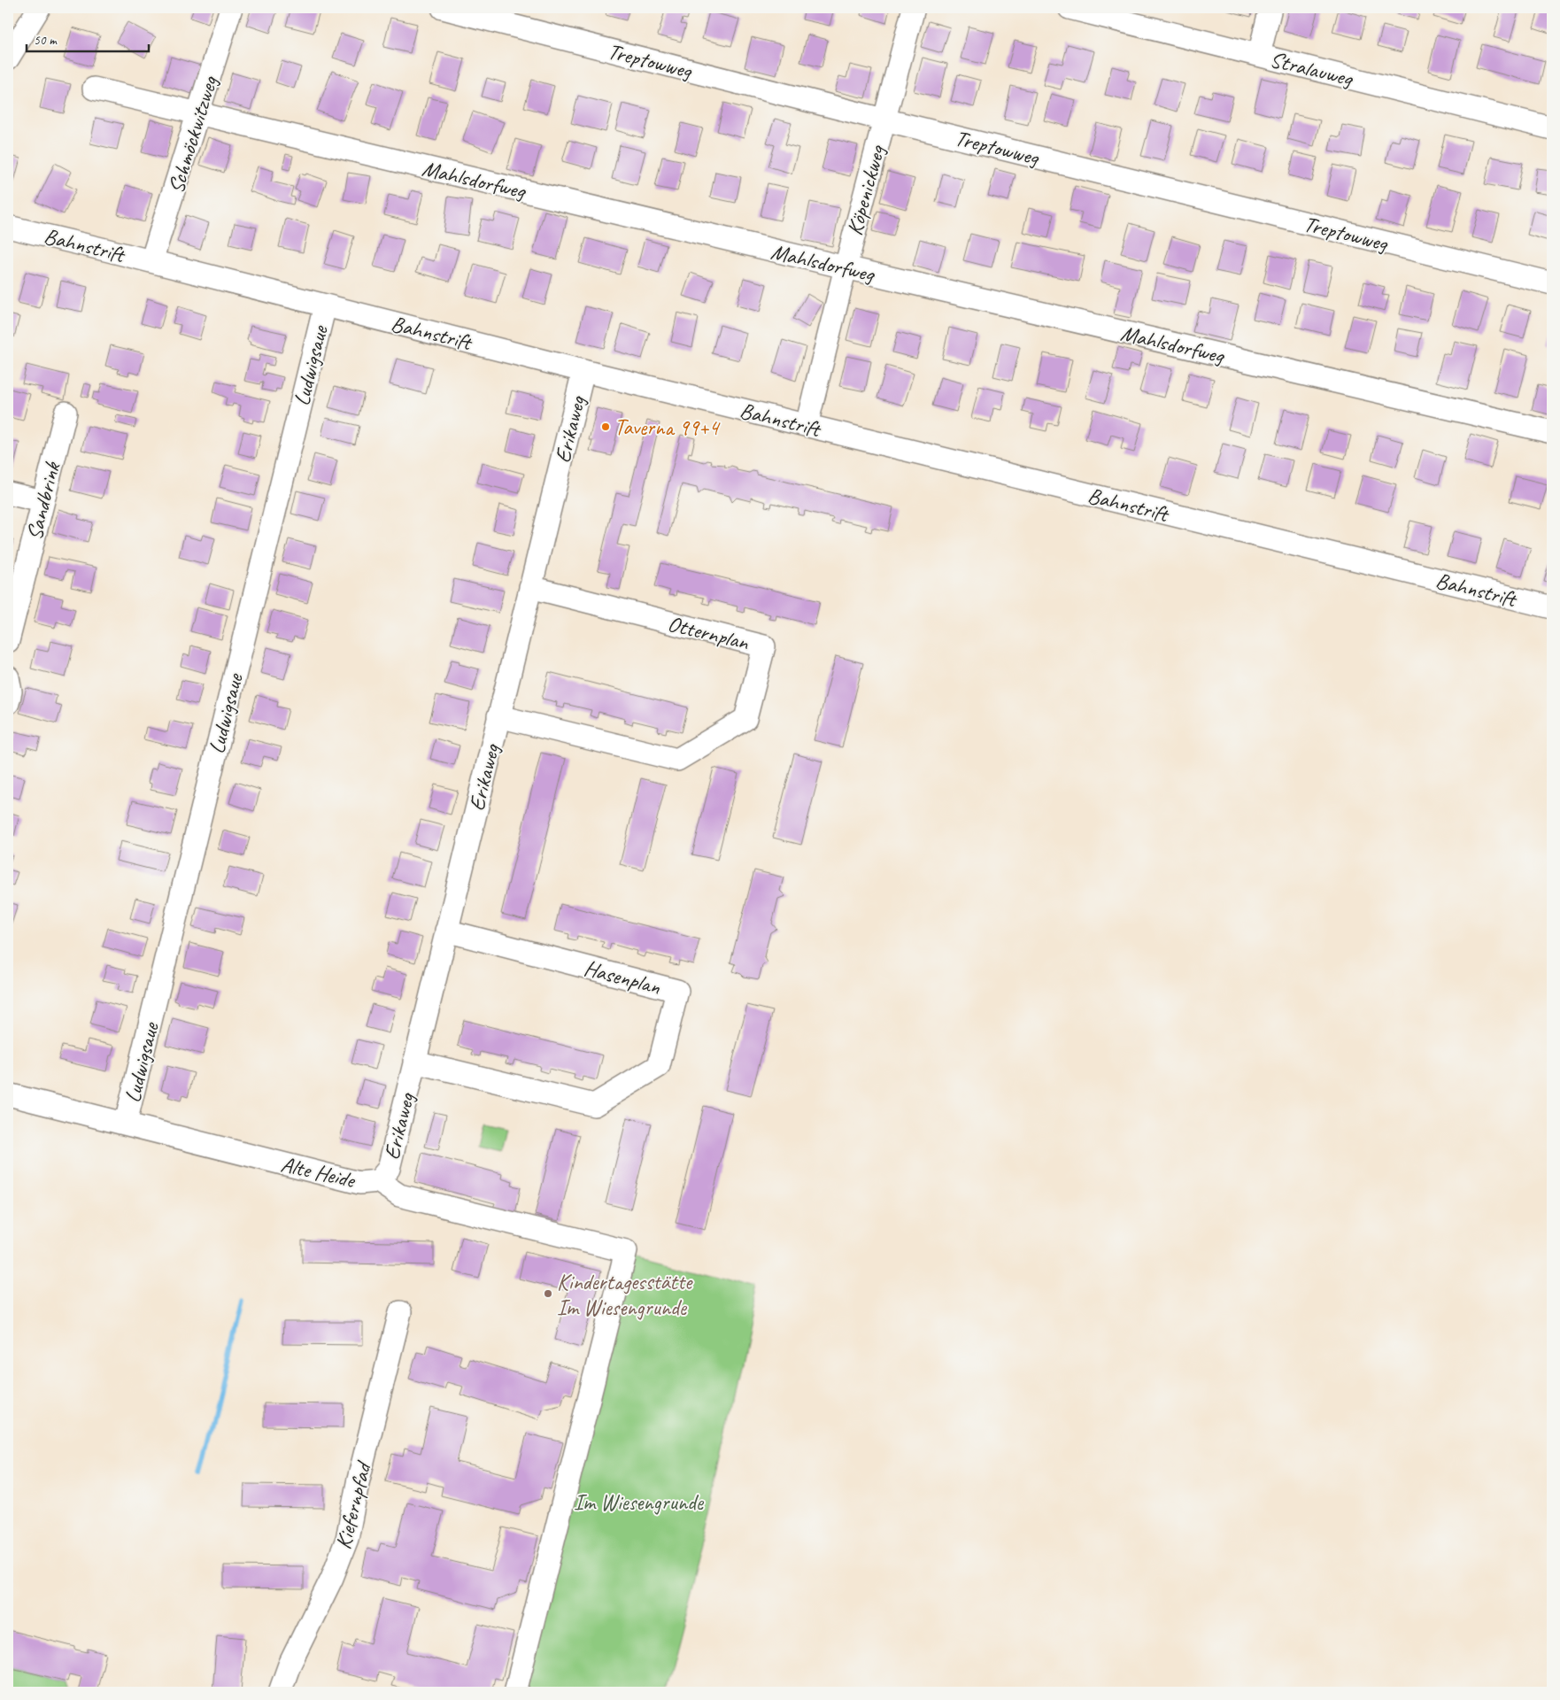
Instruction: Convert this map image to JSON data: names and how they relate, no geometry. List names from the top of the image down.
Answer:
{
  "streets": {
    "street": [
      "Treptowweg",
      "Stralauweg",
      "Schmöckwitzweg",
      "Mahlsdorfweg",
      "Köpenickweg",
      "Bahnstrift",
      "Ludwigsaue",
      "Erikaweg",
      "Sandbrink",
      "Otternplan",
      "Hasenplan",
      "Alte Heide",
      "Kiefernpfad"
    ]
  },
  "crossings": [
    ["Treptowweg", "Köpenickweg"],
    ["Schmöckwitzweg", "Mahlsdorfweg"],
    ["Schmöckwitzweg", "Bahnstrift"],
    ["Mahlsdorfweg", "Köpenickweg"],
    ["Köpenickweg", "Bahnstrift"],
    ["Bahnstrift", "Ludwigsaue"],
    ["Bahnstrift", "Erikaweg"],
    ["Ludwigsaue", "Alte Heide"],
    ["Erikaweg", "Otternplan"],
    ["Erikaweg", "Hasenplan"],
    ["Erikaweg", "Alte Heide"]
  ],
  "parks": ["Im Wiesengrunde"],
  "places": ["Taverna 99+4", "Kindertagesstätte Im Wiesengrunde"],
  "scale_bar": "50 m"
}
